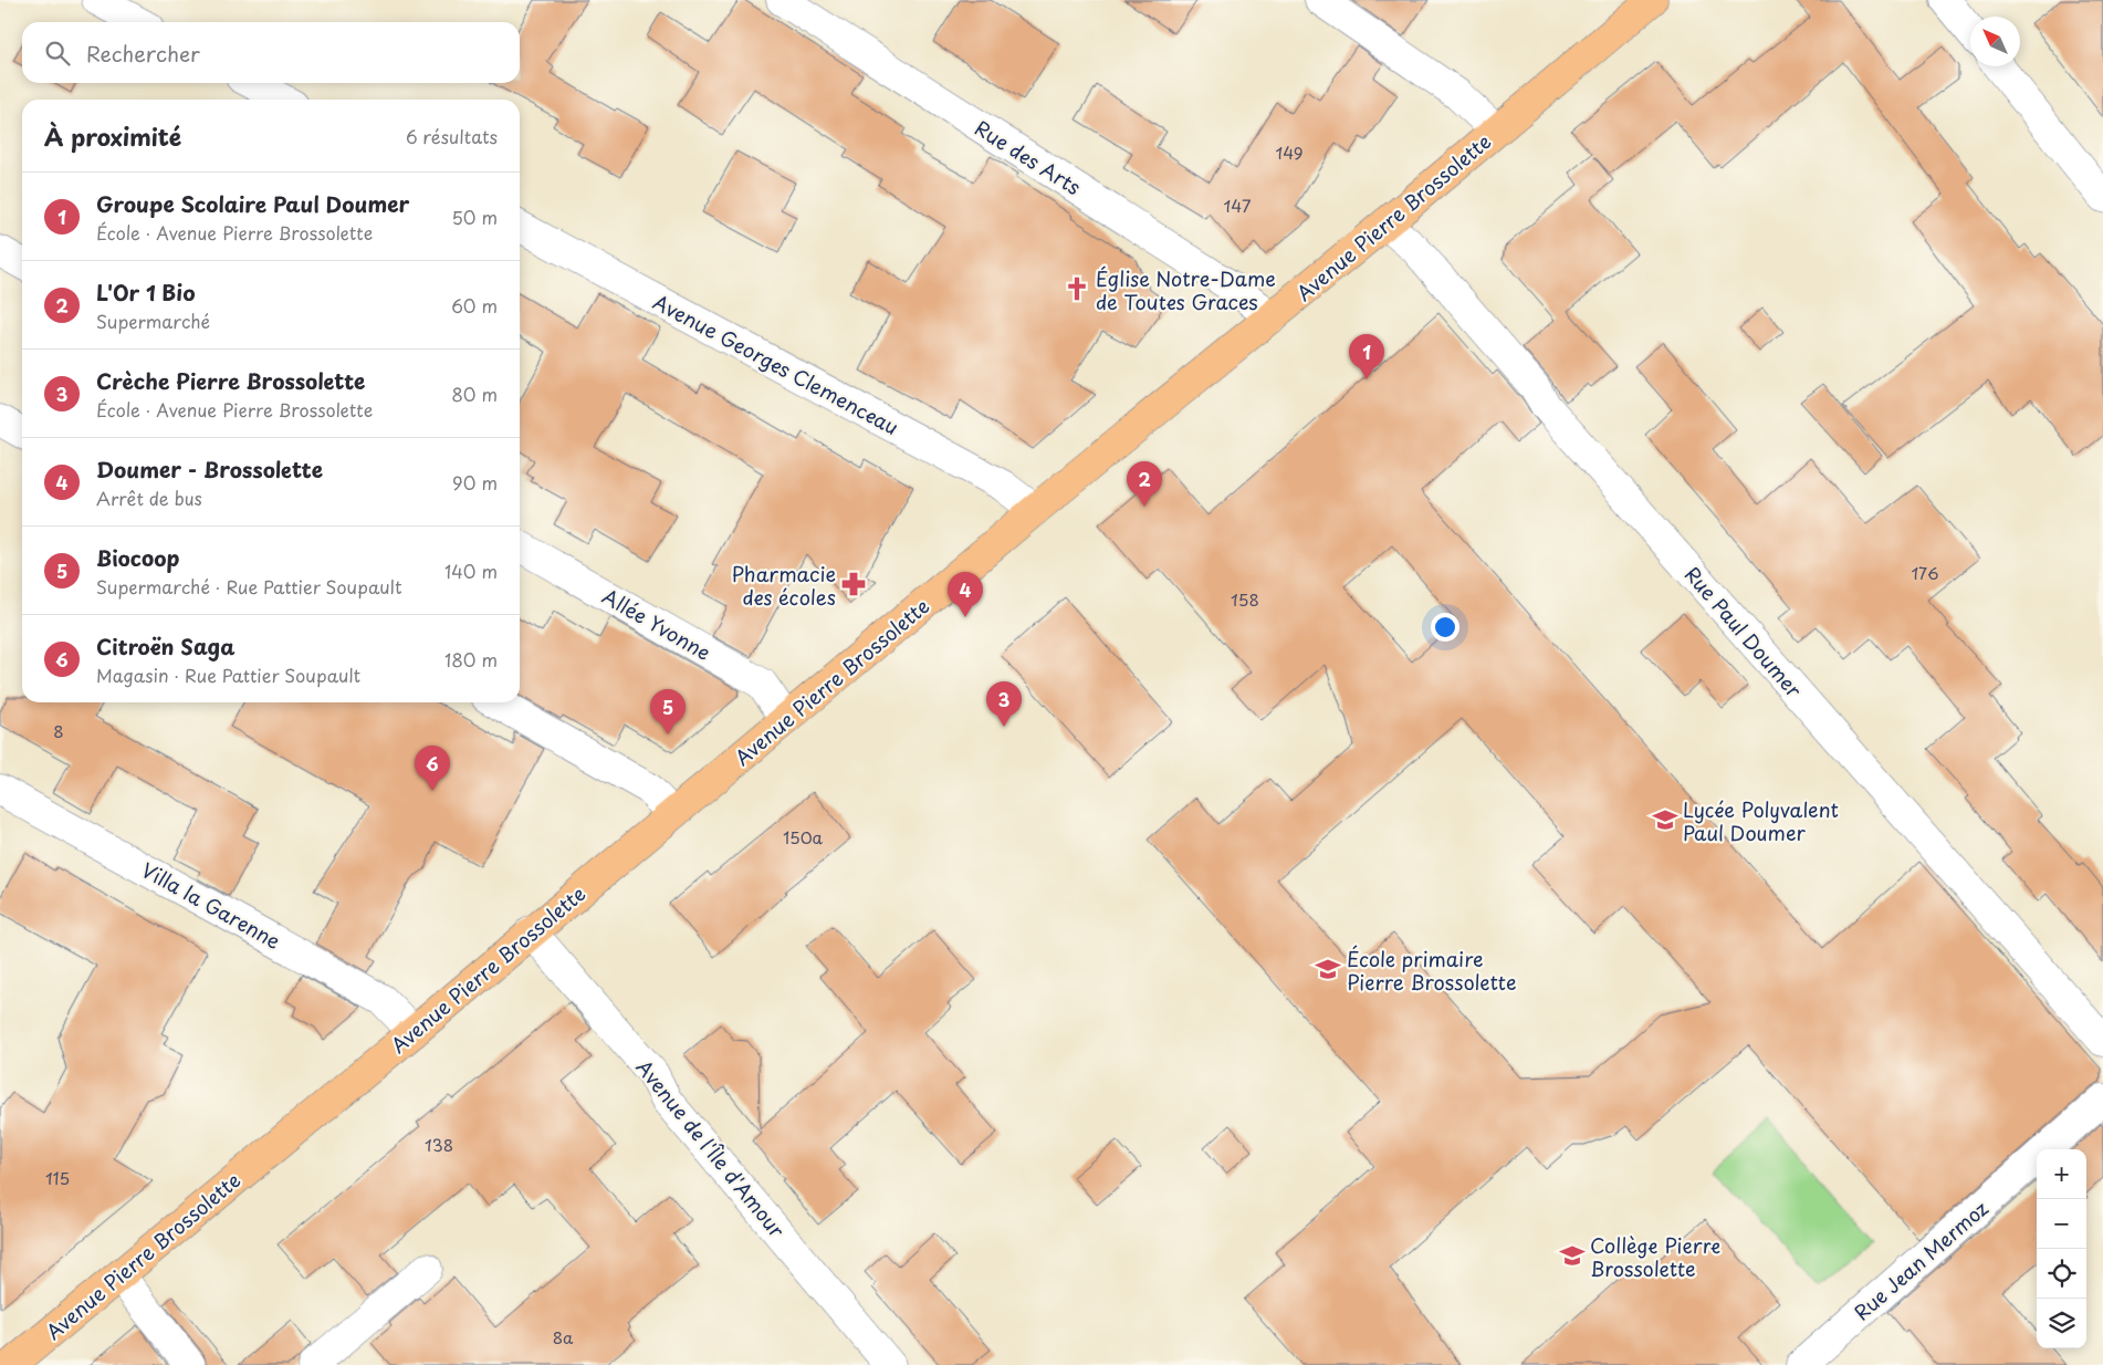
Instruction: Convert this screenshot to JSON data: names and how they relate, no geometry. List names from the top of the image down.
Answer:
{
  "streets": {
    "main road": ["Avenue Pierre Brossolette"],
    "street": [
      "Rue des Arts",
      "Avenue Georges Clemenceau",
      "Allée Yvonne",
      "Rue Paul Doumer",
      "Villa la Garenne",
      "Avenue de l'Île d'Amour",
      "Rue Jean Mermoz"
    ]
  },
  "crossings": [
    ["Rue des Arts", "Avenue Pierre Brossolette"],
    ["Avenue Pierre Brossolette", "Avenue Georges Clemenceau"],
    ["Avenue Pierre Brossolette", "Allée Yvonne"],
    ["Avenue Pierre Brossolette", "Rue Paul Doumer"],
    ["Avenue Pierre Brossolette", "Villa la Garenne"],
    ["Avenue Pierre Brossolette", "Avenue de l'Île d'Amour"]
  ],
  "places": {
    "church": ["Église Notre-Dame de Toutes Graces"],
    "pharmacy": ["Pharmacie des écoles"],
    "school or university": ["Lycée Polyvalent Paul Doumer", "École primaire Pierre Brossolette", "Collège Pierre Brossolette"]
  },
  "house_numbers": [
    "149",
    "147",
    "176",
    "158",
    "8",
    "150a",
    "138",
    "115",
    "8a"
  ],
  "north": "top left",
  "page": {
    "search": "Rechercher",
    "heading": ["À proximité", "6 résultats"],
    "list": [
      {
        "mark": "1",
        "name": "Groupe Scolaire Paul Doumer",
        "note": "École · Avenue Pierre Brossolette",
        "value": "50 m"
      },
      {
        "mark": "2",
        "name": "L'Or 1 Bio",
        "note": "Supermarché",
        "value": "60 m"
      },
      {
        "mark": "3",
        "name": "Crèche Pierre Brossolette",
        "note": "École · Avenue Pierre Brossolette",
        "value": "80 m"
      },
      {
        "mark": "4",
        "name": "Doumer - Brossolette",
        "note": "Arrêt de bus",
        "value": "90 m"
      },
      {
        "mark": "5",
        "name": "Biocoop",
        "note": "Supermarché · Rue Pattier Soupault",
        "value": "140 m"
      },
      {
        "mark": "6",
        "name": "Citroën Saga",
        "note": "Magasin · Rue Pattier Soupault",
        "value": "180 m"
      }
    ],
    "pins": [
      "1",
      "2",
      "4",
      "3",
      "5",
      "6"
    ],
    "map_buttons": ["+", "−"]
  }
}
